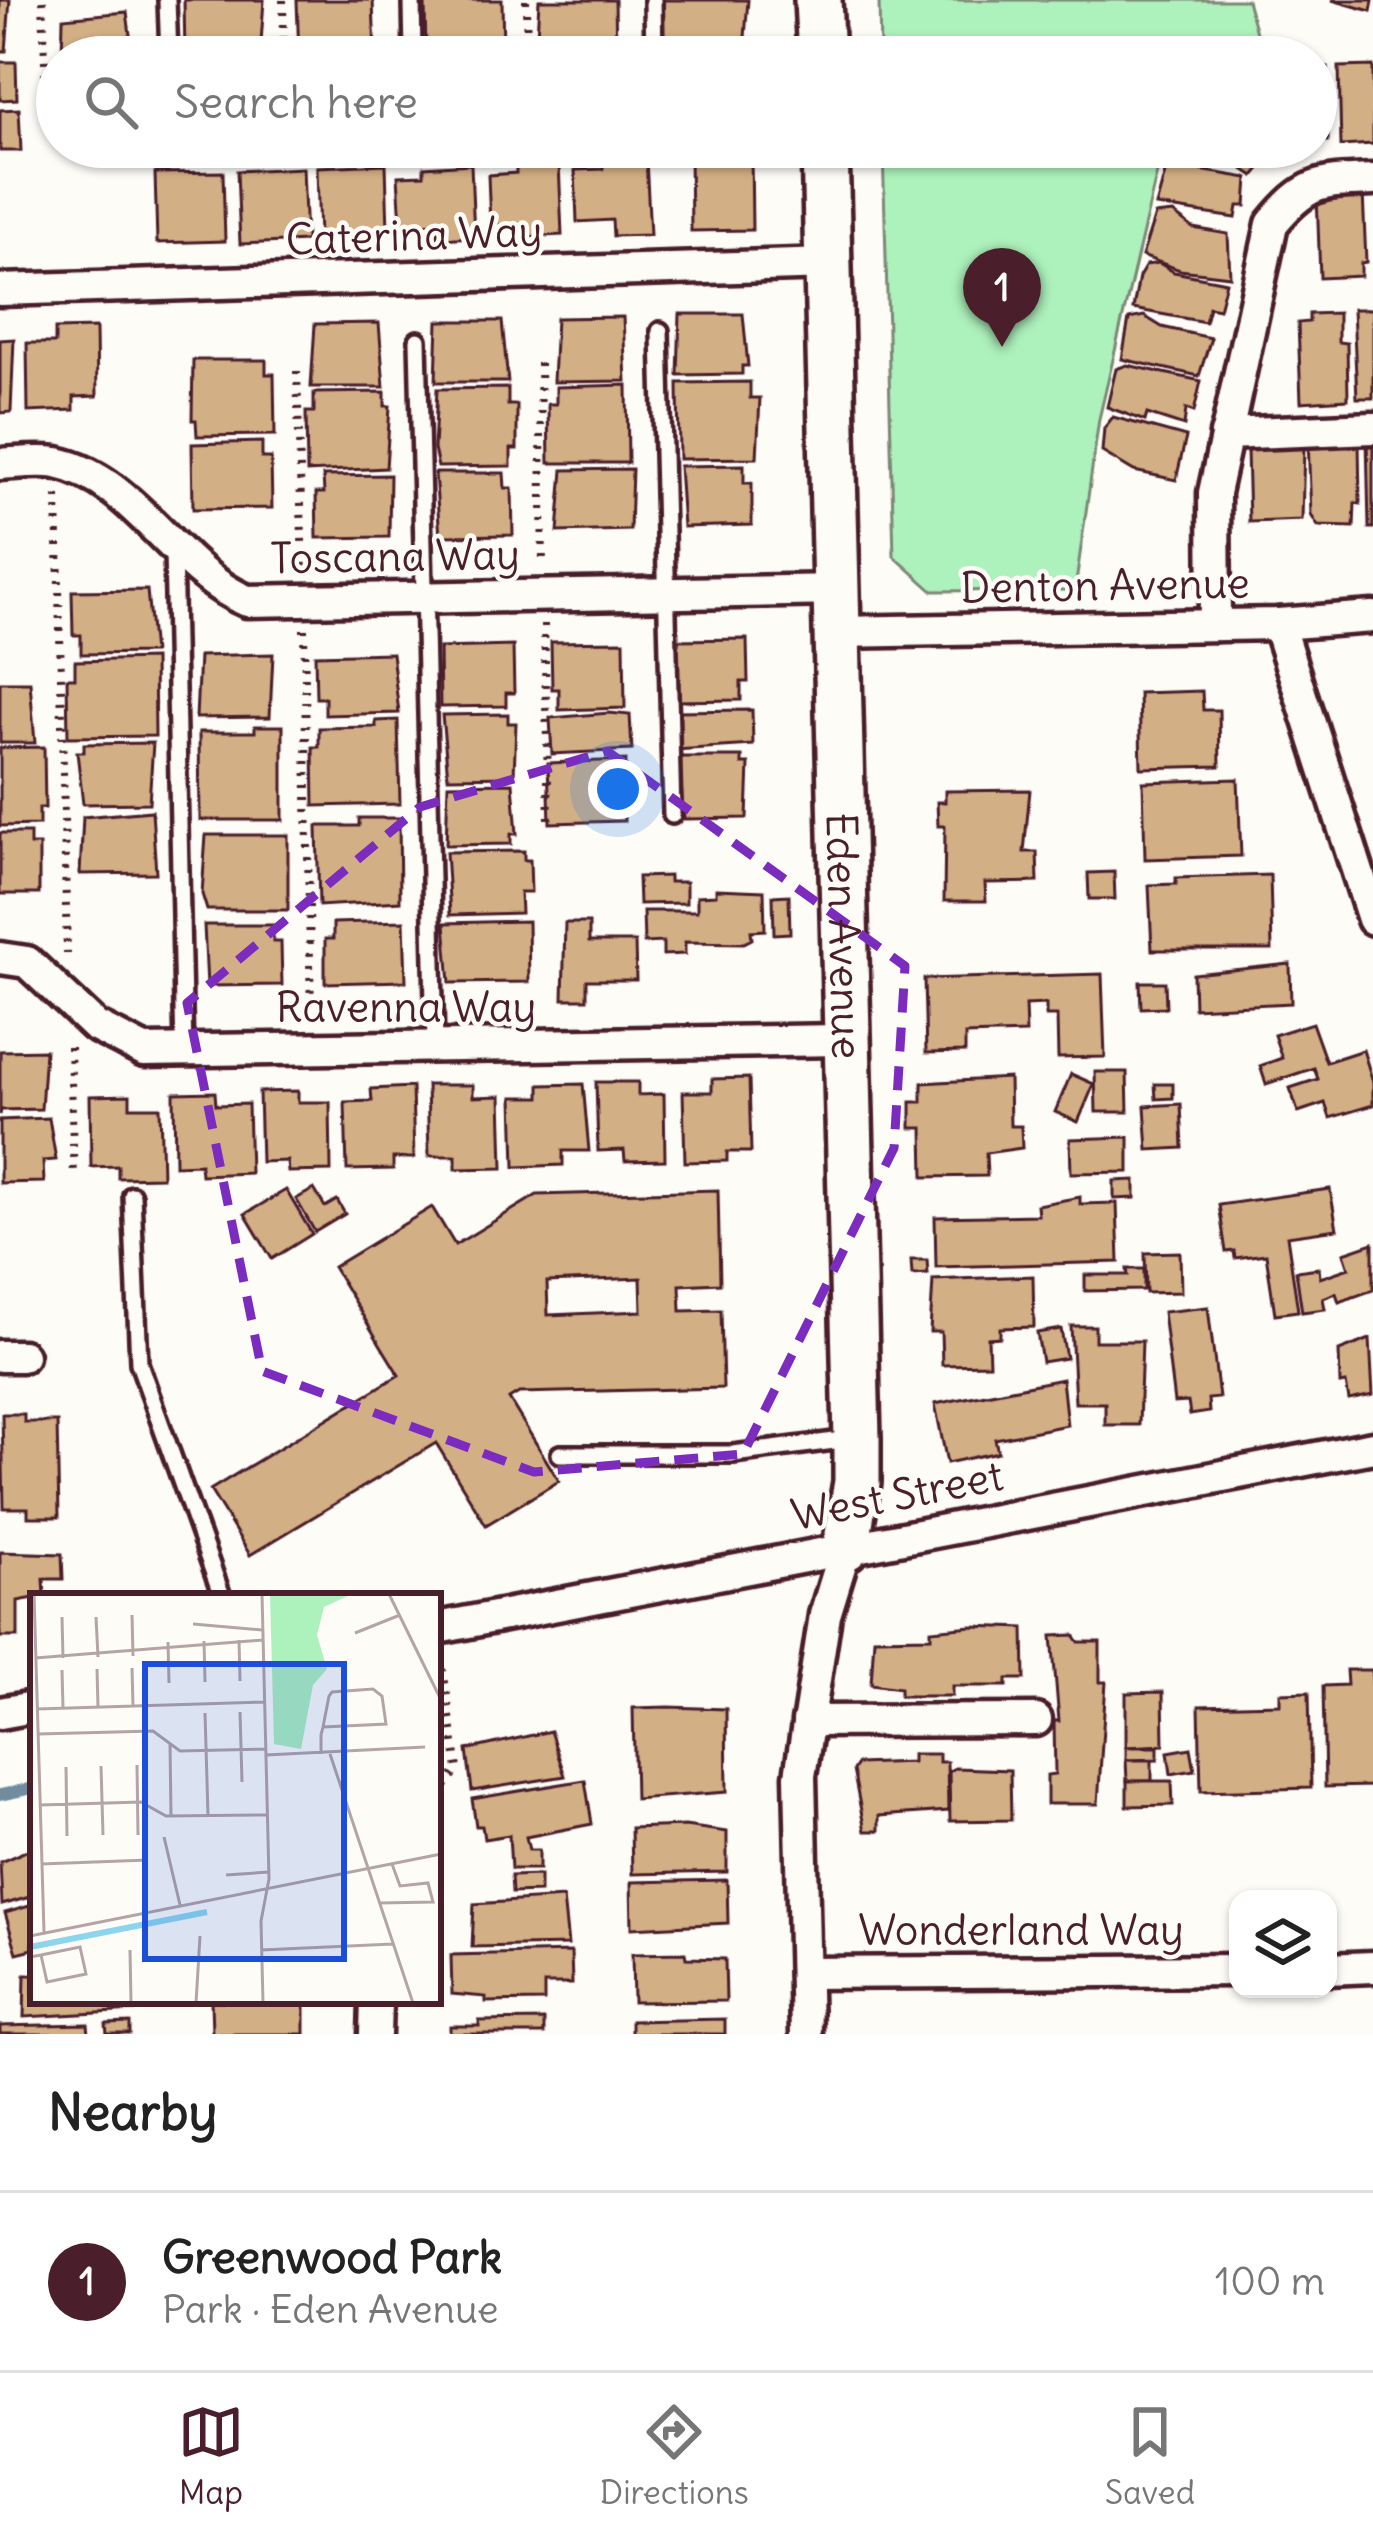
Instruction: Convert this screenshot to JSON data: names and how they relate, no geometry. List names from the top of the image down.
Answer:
{
  "streets": {
    "street": [
      "Caterina Way",
      "Toscana Way",
      "Denton Avenue",
      "Eden Avenue",
      "Ravenna Way",
      "West Street",
      "Wonderland Way"
    ]
  },
  "crossings": [
    ["Caterina Way", "Eden Avenue"],
    ["Toscana Way", "Denton Avenue"],
    ["Toscana Way", "Eden Avenue"],
    ["Denton Avenue", "Eden Avenue"],
    ["Eden Avenue", "Ravenna Way"],
    ["Eden Avenue", "West Street"],
    ["Eden Avenue", "Wonderland Way"]
  ],
  "page": {
    "search": "Search here",
    "pins": "1",
    "heading": "Nearby",
    "list": [
      {
        "mark": "1",
        "name": "Greenwood Park",
        "note": "Park · Eden Avenue",
        "value": "100 m"
      }
    ],
    "nav": ["Map", "Directions", "Saved"]
  }
}
